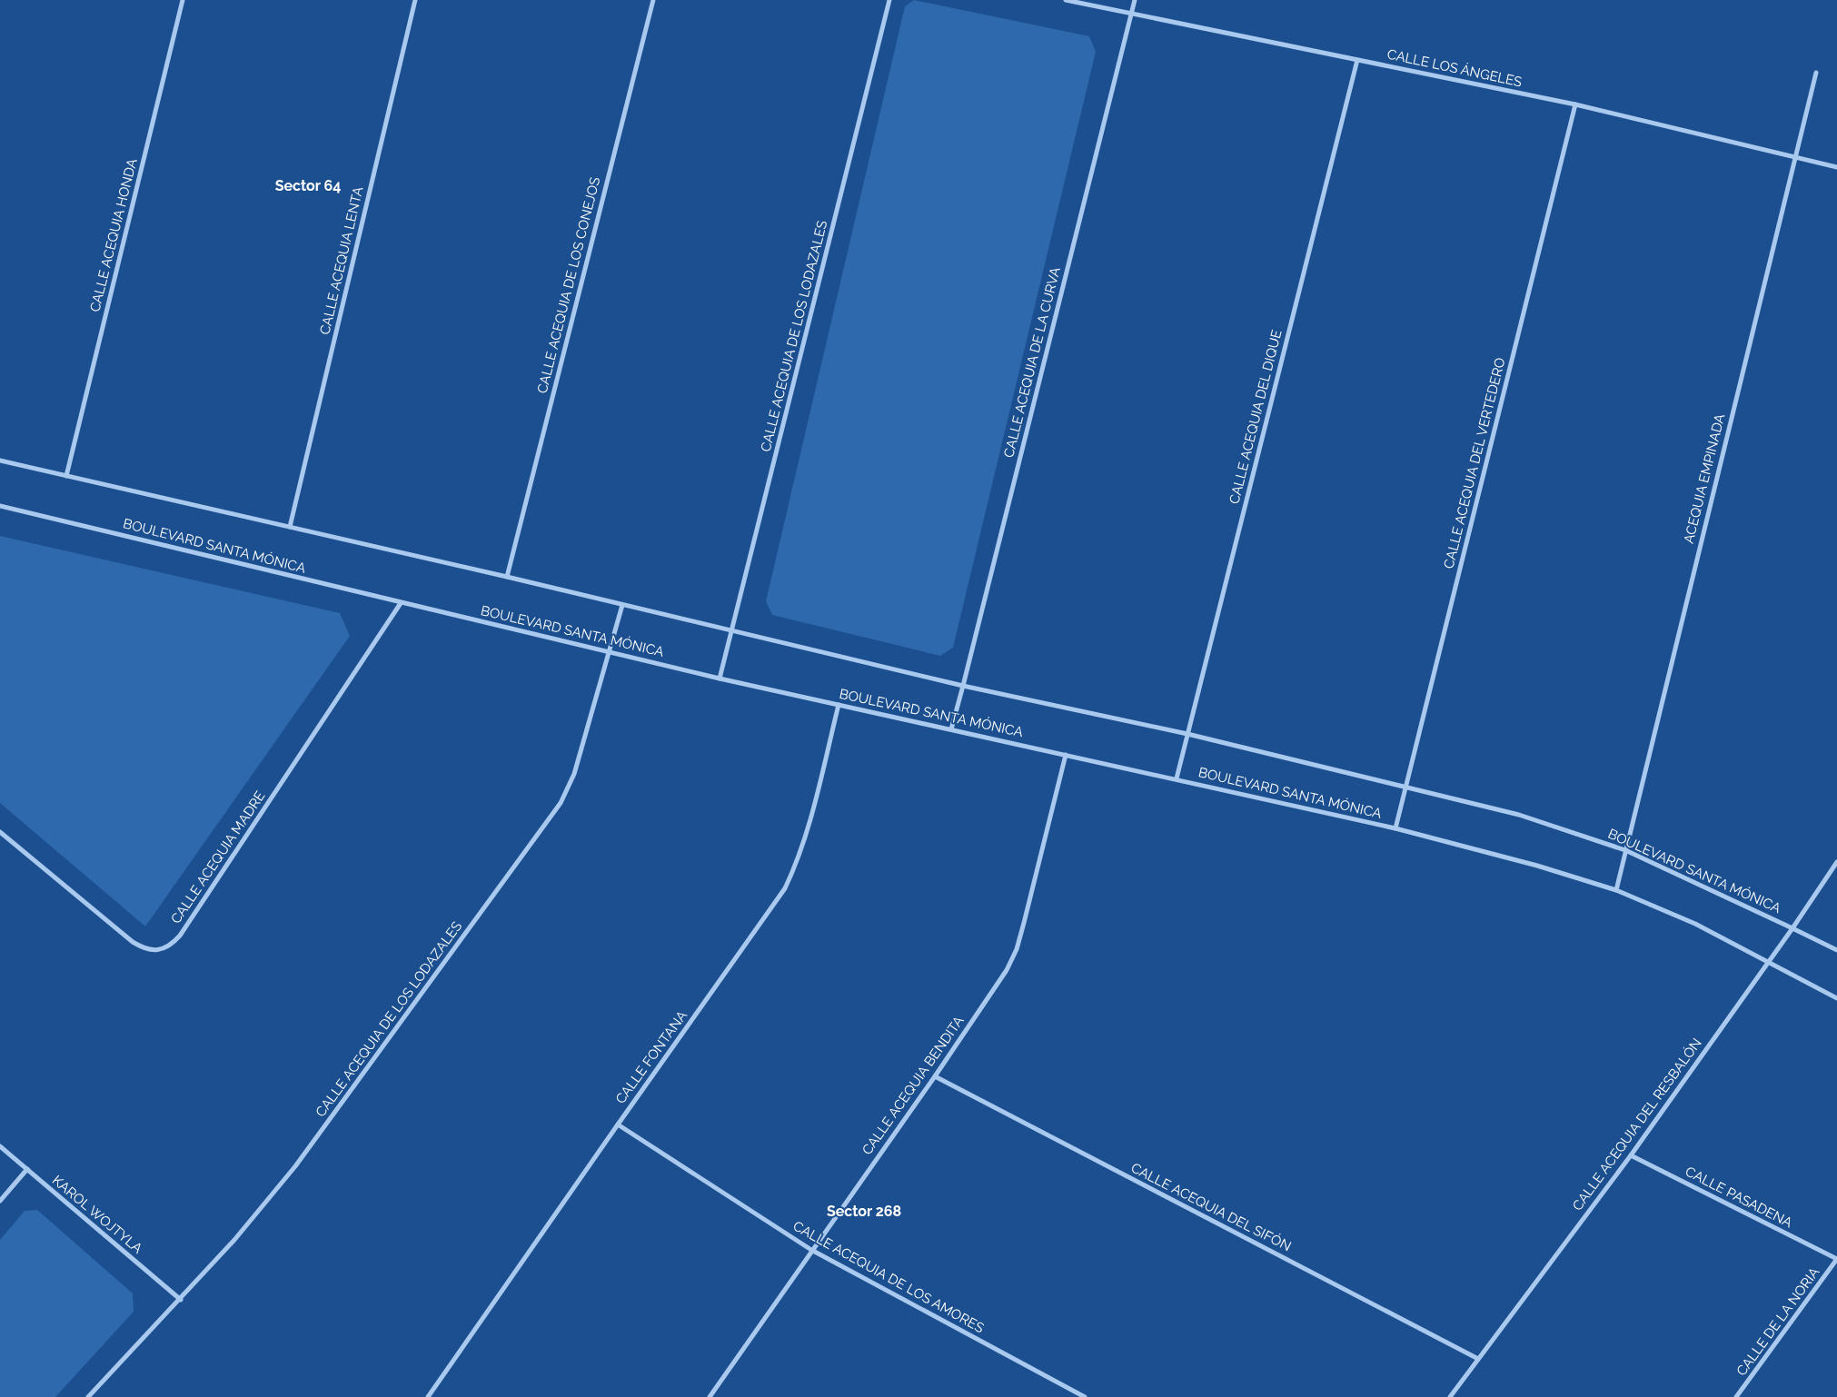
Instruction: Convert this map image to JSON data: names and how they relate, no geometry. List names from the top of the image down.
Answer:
{
  "streets": {
    "street": [
      "CALLE LOS ÁNGELES",
      "CALLE ACEQUIA HONDA",
      "CALLE ACEQUIA LENTA",
      "CALLE ACEQUIA DE LOS CONEJOS",
      "CALLE ACEQUIA DE LOS LODAZALES",
      "CALLE ACEQUIA DE LA CURVA",
      "CALLE ACEQUIA DEL DIQUE",
      "CALLE ACEQUIA DEL VERTEDERO",
      "ACEQUIA EMPINADA",
      "BOULEVARD SANTA MÓNICA",
      "CALLE ACEQUIA MADRE",
      "CALLE FONTANA",
      "CALLE ACEQUIA BENDITA",
      "CALLE ACEQUIA DEL RESBALÓN",
      "CALLE PASADENA",
      "CALLE ACEQUIA DEL SIFÓN",
      "KAROL WOJTYLA",
      "CALLE ACEQUIA DE LOS AMORES",
      "CALLE DE LA NORIA"
    ]
  },
  "crossings": [
    ["CALLE LOS ÁNGELES", "CALLE ACEQUIA DE LA CURVA"],
    ["CALLE LOS ÁNGELES", "CALLE ACEQUIA DEL DIQUE"],
    ["CALLE LOS ÁNGELES", "CALLE ACEQUIA DEL VERTEDERO"],
    ["CALLE LOS ÁNGELES", "ACEQUIA EMPINADA"],
    ["CALLE ACEQUIA HONDA", "BOULEVARD SANTA MÓNICA"],
    ["CALLE ACEQUIA LENTA", "BOULEVARD SANTA MÓNICA"],
    ["CALLE ACEQUIA DE LOS CONEJOS", "BOULEVARD SANTA MÓNICA"],
    ["CALLE ACEQUIA DE LOS LODAZALES", "BOULEVARD SANTA MÓNICA"],
    ["CALLE ACEQUIA DE LOS LODAZALES", "KAROL WOJTYLA"],
    ["CALLE ACEQUIA DE LA CURVA", "BOULEVARD SANTA MÓNICA"],
    ["CALLE ACEQUIA DEL DIQUE", "BOULEVARD SANTA MÓNICA"],
    ["CALLE ACEQUIA DEL VERTEDERO", "BOULEVARD SANTA MÓNICA"],
    ["ACEQUIA EMPINADA", "BOULEVARD SANTA MÓNICA"],
    ["BOULEVARD SANTA MÓNICA", "CALLE ACEQUIA MADRE"],
    ["BOULEVARD SANTA MÓNICA", "CALLE FONTANA"],
    ["BOULEVARD SANTA MÓNICA", "CALLE ACEQUIA BENDITA"],
    ["BOULEVARD SANTA MÓNICA", "CALLE ACEQUIA DEL RESBALÓN"],
    ["CALLE FONTANA", "CALLE ACEQUIA DE LOS AMORES"],
    ["CALLE ACEQUIA BENDITA", "CALLE ACEQUIA DEL SIFÓN"],
    ["CALLE ACEQUIA BENDITA", "CALLE ACEQUIA DE LOS AMORES"],
    ["CALLE ACEQUIA DEL RESBALÓN", "CALLE PASADENA"],
    ["CALLE ACEQUIA DEL RESBALÓN", "CALLE ACEQUIA DEL SIFÓN"],
    ["CALLE PASADENA", "CALLE DE LA NORIA"]
  ],
  "districts": ["Sector 64", "Sector 268"]
}
